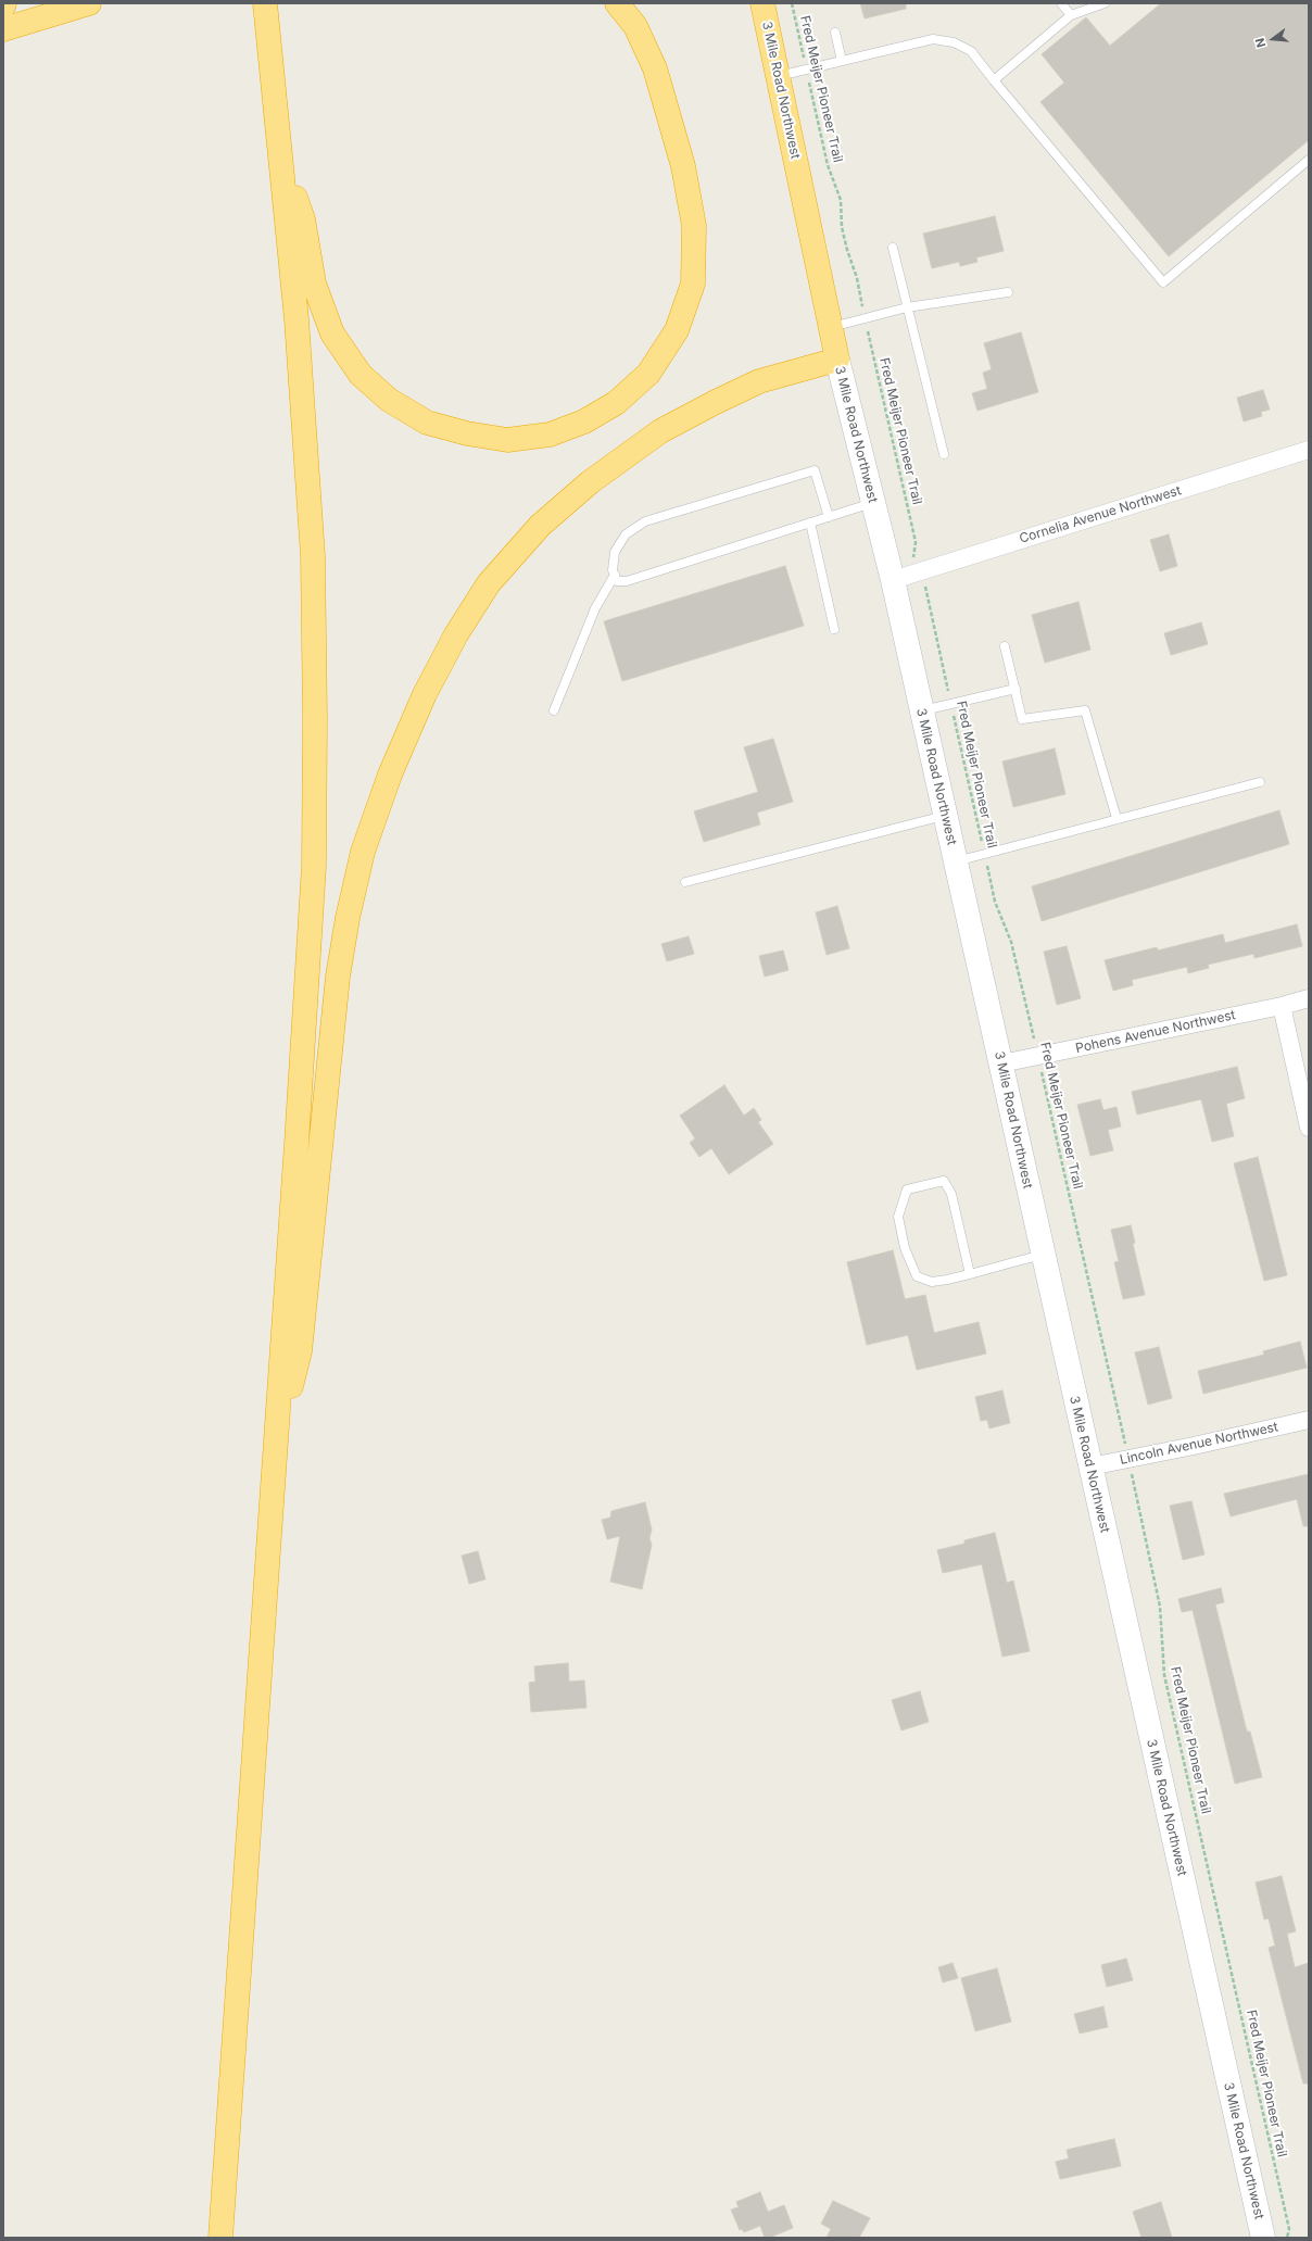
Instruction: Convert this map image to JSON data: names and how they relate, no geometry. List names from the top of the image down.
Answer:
{
  "streets": {
    "highway": ["3 Mile Road Northwest"],
    "street": ["Cornelia Avenue Northwest", "Pohens Avenue Northwest", "Lincoln Avenue Northwest"],
    "path": ["Fred Meijer Pioneer Trail"]
  },
  "crossings": [
    ["Fred Meijer Pioneer Trail", "Cornelia Avenue Northwest"],
    ["Fred Meijer Pioneer Trail", "Pohens Avenue Northwest"],
    ["Fred Meijer Pioneer Trail", "Lincoln Avenue Northwest"],
    ["3 Mile Road Northwest", "Cornelia Avenue Northwest"],
    ["3 Mile Road Northwest", "Pohens Avenue Northwest"],
    ["3 Mile Road Northwest", "Lincoln Avenue Northwest"]
  ],
  "north": "left"
}
